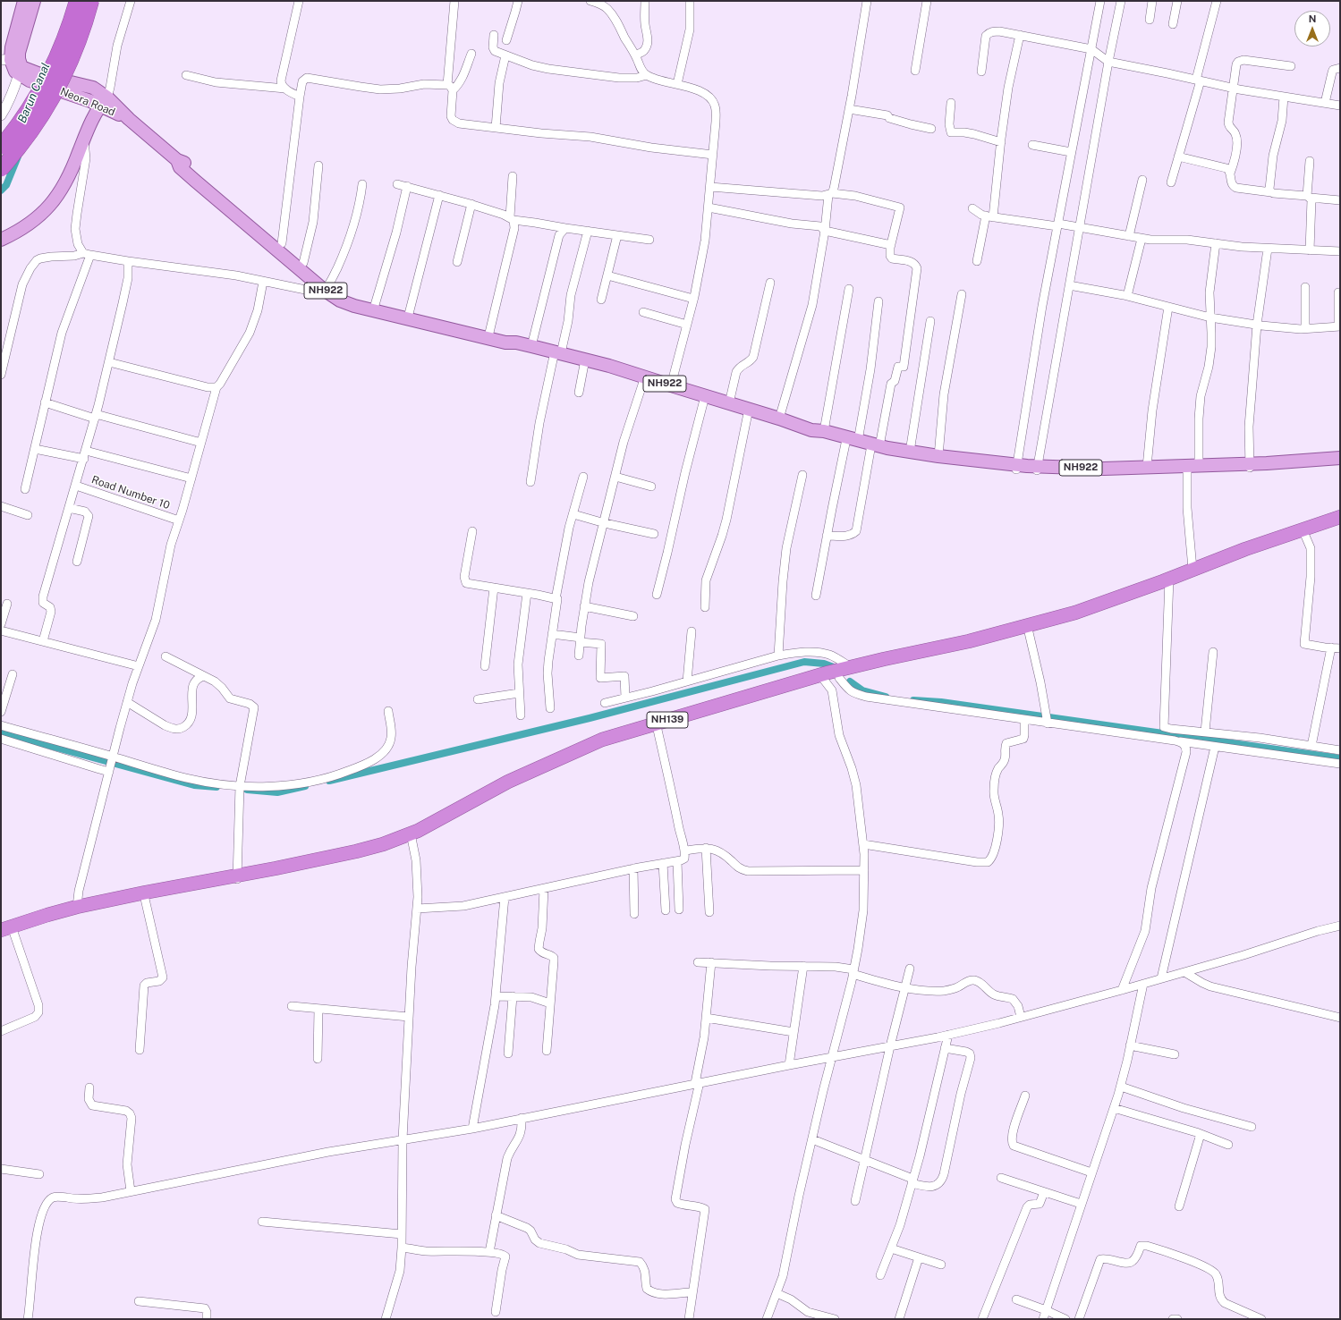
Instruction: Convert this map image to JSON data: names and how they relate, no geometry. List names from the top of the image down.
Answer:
{
  "streets": {
    "highway": ["NH139"],
    "main road": ["Neora Road", "NH922"],
    "street": ["Road Number 10"]
  },
  "crossings": [
    ["Neora Road", "NH922"]
  ],
  "water": ["Barun Canal"],
  "north": "top"
}
